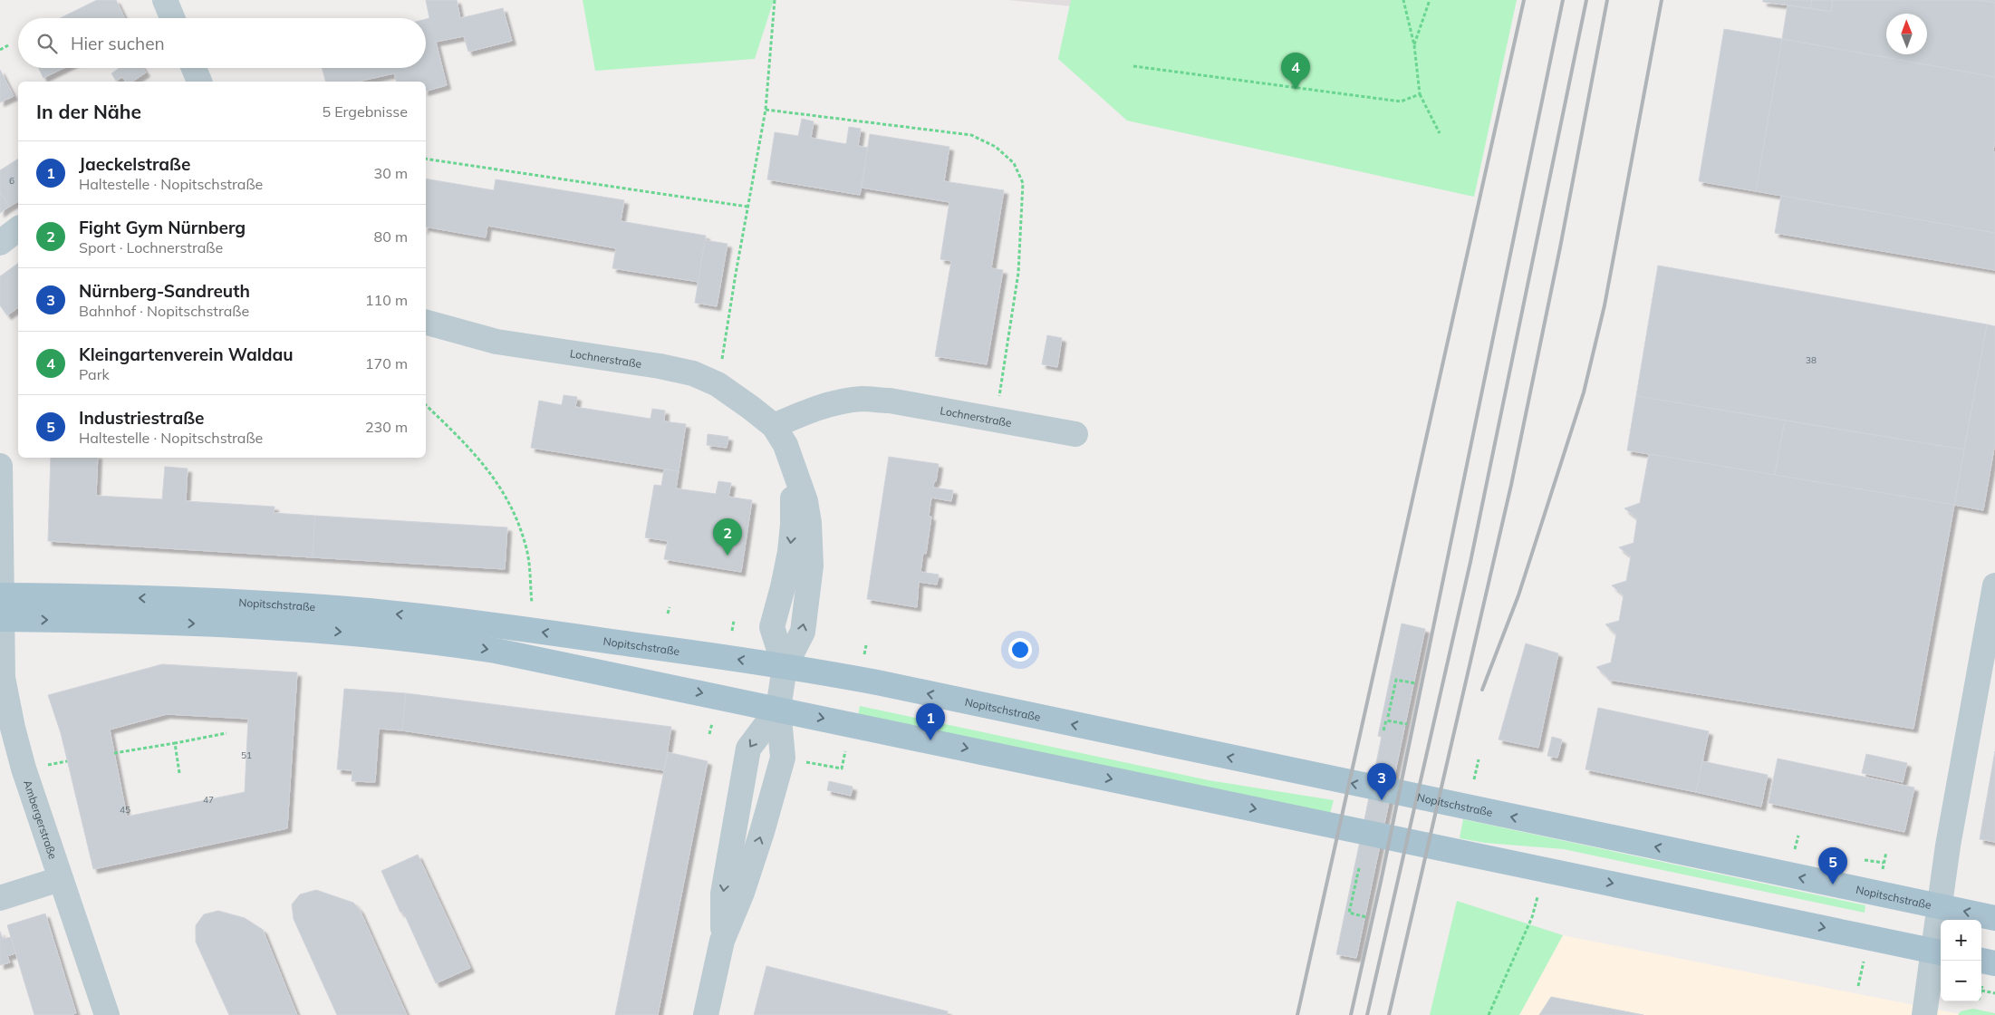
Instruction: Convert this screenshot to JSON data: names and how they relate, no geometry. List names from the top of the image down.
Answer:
{
  "streets": {
    "main road": ["Nopitschstraße"],
    "street": ["Lochnerstraße", "Ambergerstraße"]
  },
  "crossings": [
    ["Lochnerstraße", "Nopitschstraße"],
    ["Nopitschstraße", "Ambergerstraße"]
  ],
  "house_numbers": [
    "6",
    "38",
    "51",
    "47",
    "45"
  ],
  "north": "top",
  "page": {
    "search": "Hier suchen",
    "pins": [
      "4",
      "2",
      "1",
      "3",
      "5"
    ],
    "heading": ["In der Nähe", "5 Ergebnisse"],
    "list": [
      {
        "mark": "1",
        "name": "Jaeckelstraße",
        "note": "Haltestelle · Nopitschstraße",
        "value": "30 m"
      },
      {
        "mark": "2",
        "name": "Fight Gym Nürnberg",
        "note": "Sport · Lochnerstraße",
        "value": "80 m"
      },
      {
        "mark": "3",
        "name": "Nürnberg-Sandreuth",
        "note": "Bahnhof · Nopitschstraße",
        "value": "110 m"
      },
      {
        "mark": "4",
        "name": "Kleingartenverein Waldau",
        "note": "Park",
        "value": "170 m"
      },
      {
        "mark": "5",
        "name": "Industriestraße",
        "note": "Haltestelle · Nopitschstraße",
        "value": "230 m"
      }
    ],
    "map_buttons": ["+", "−"]
  }
}
